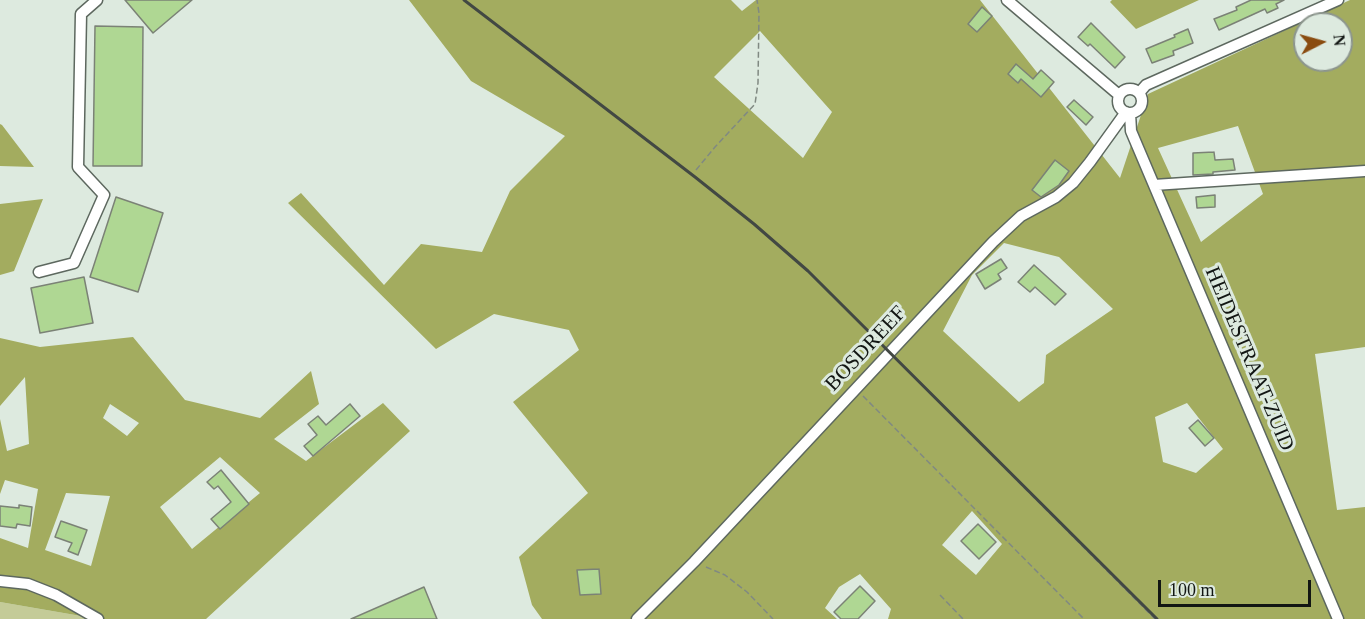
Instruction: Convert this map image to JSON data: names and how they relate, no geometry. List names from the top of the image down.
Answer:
{
  "streets": {
    "street": ["BOSDREEF", "HEIDESTRAAT-ZUID"]
  },
  "crossings": [
    ["BOSDREEF", "HEIDESTRAAT-ZUID"]
  ],
  "scale_bar": "100 m",
  "north": "right"
}
